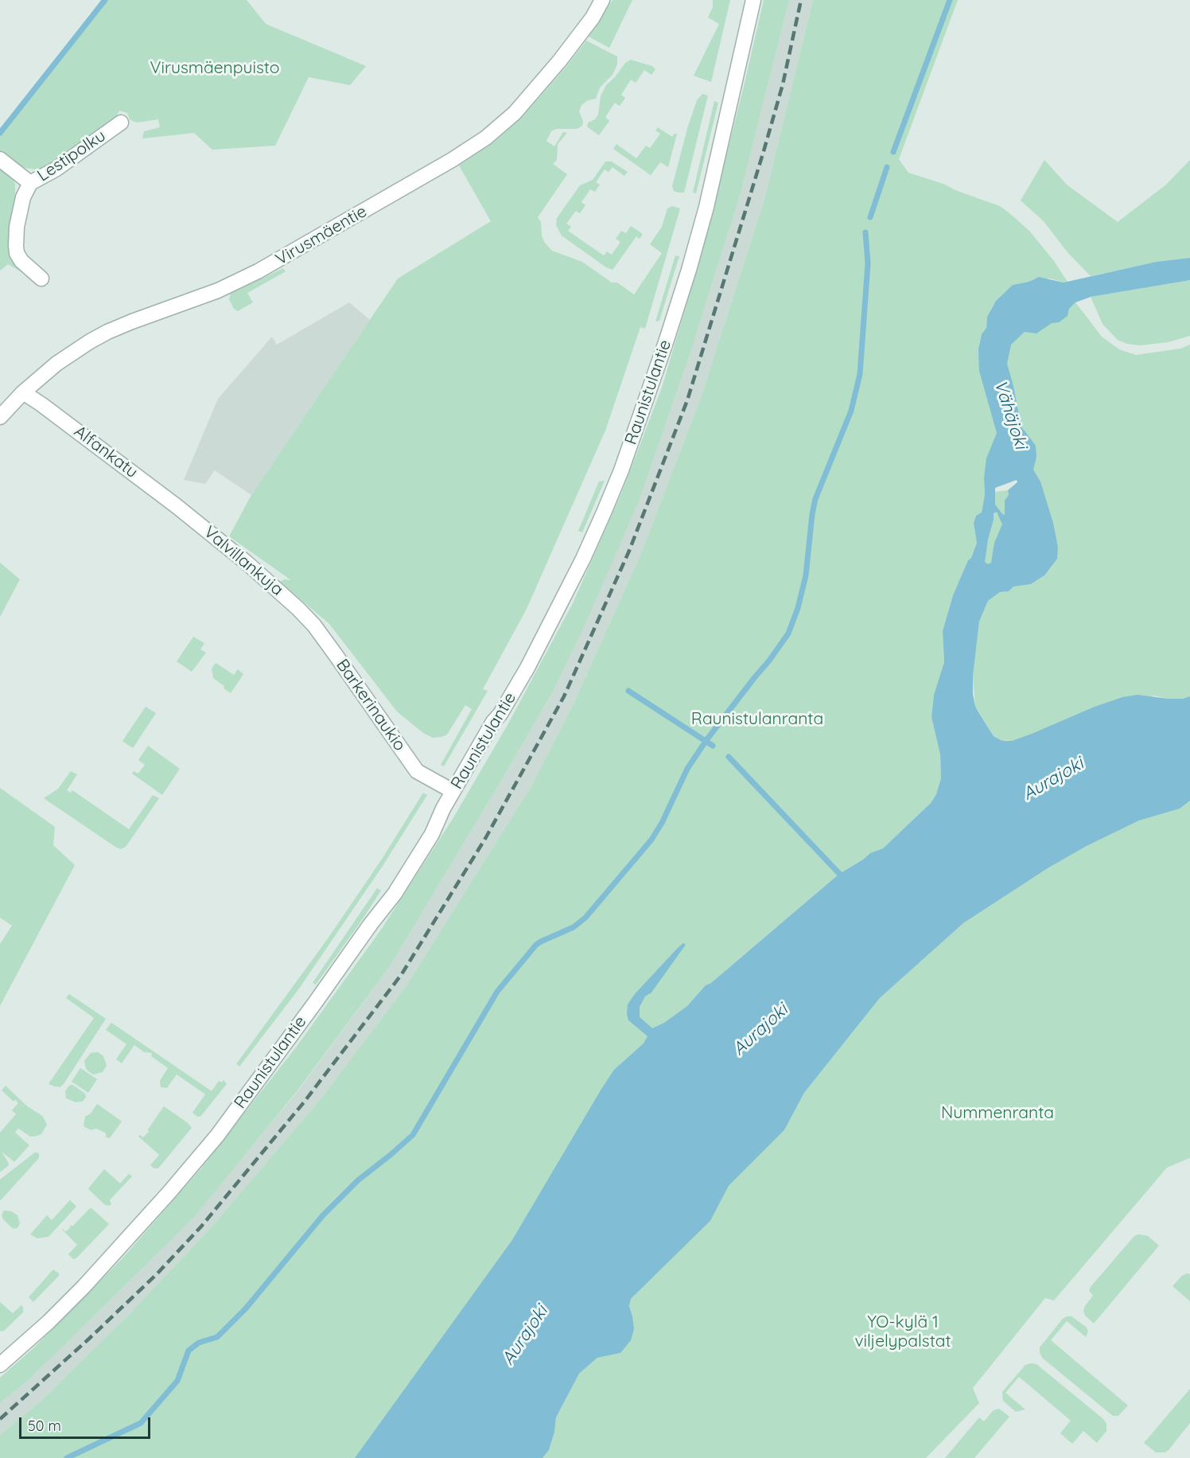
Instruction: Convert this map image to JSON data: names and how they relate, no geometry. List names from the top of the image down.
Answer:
{
  "streets": {
    "street": [
      "Lestipolku",
      "Virusmäentie",
      "Raunistulantie",
      "Alfankatu",
      "Valvillankuja",
      "Barkerinaukio"
    ]
  },
  "crossings": [
    ["Virusmäentie", "Alfankatu"],
    ["Raunistulantie", "Barkerinaukio"],
    ["Alfankatu", "Valvillankuja"],
    ["Valvillankuja", "Barkerinaukio"]
  ],
  "water": ["Vähäjoki", "Aurajoki"],
  "parks": [
    "Virusmäenpuisto",
    "Raunistulanranta",
    "Nummenranta",
    "YO-kylä 1 viljelypalstat"
  ],
  "scale_bar": "50 m"
}
